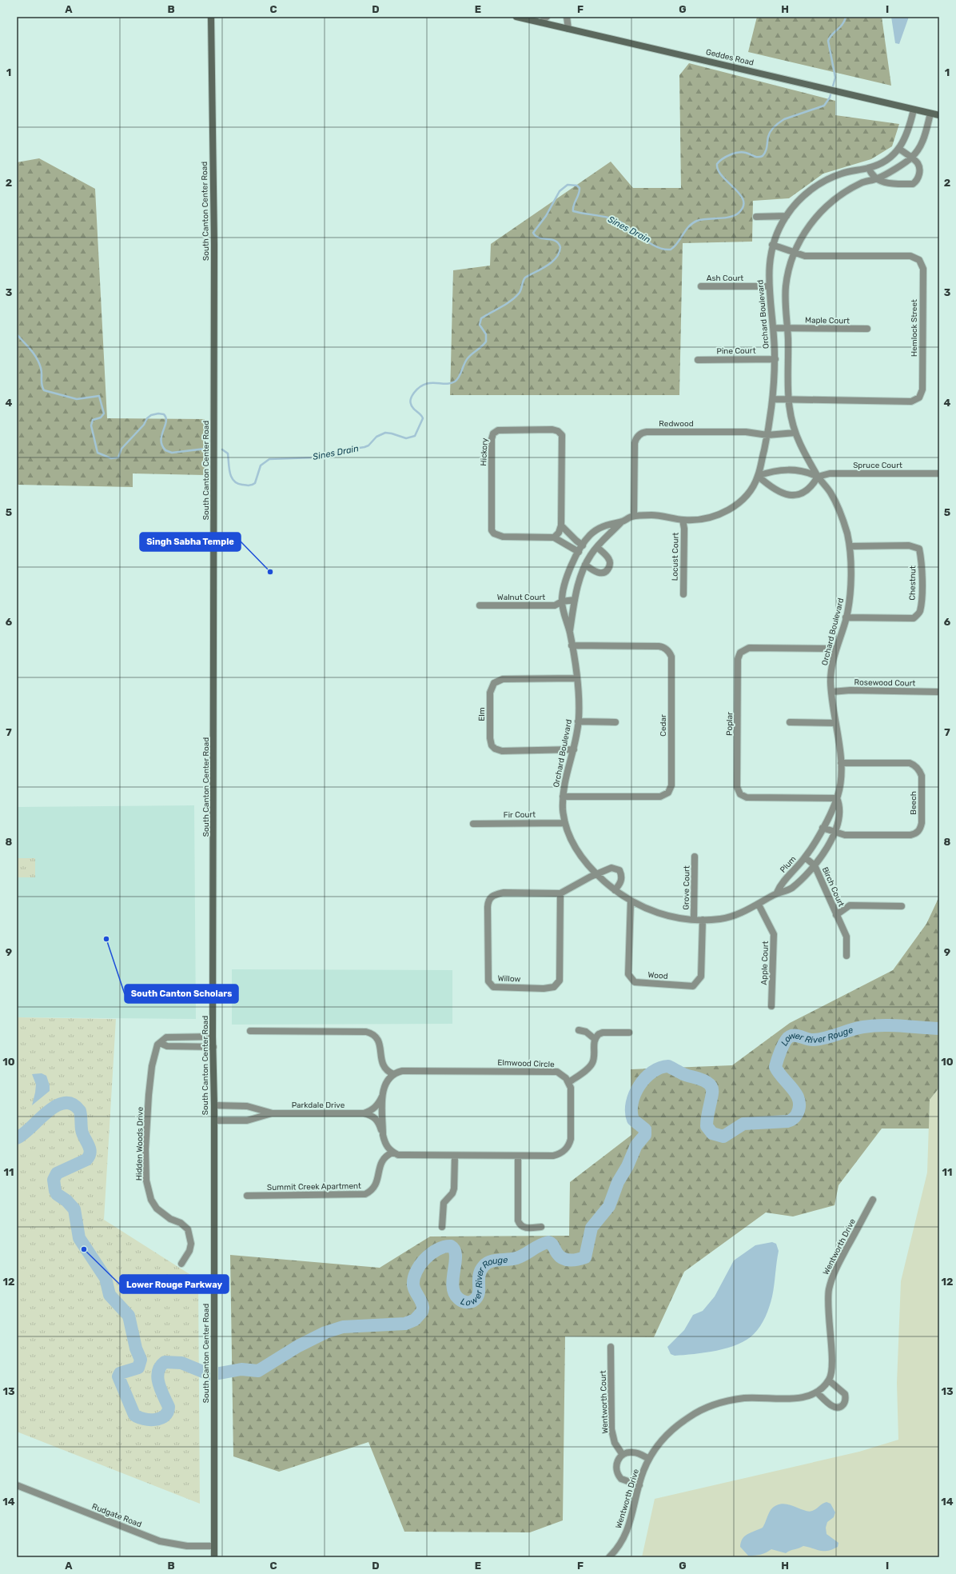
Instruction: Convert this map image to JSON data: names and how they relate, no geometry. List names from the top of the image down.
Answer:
{
  "streets": {
    "main road": ["Geddes Road", "South Canton Center Road"],
    "street": [
      "Ash Court",
      "Orchard Boulevard",
      "Maple Court",
      "Hemlock Street",
      "Pine Court",
      "Redwood",
      "Hickory",
      "Spruce Court",
      "Locust Court",
      "Chestnut",
      "Walnut Court",
      "Rosewood Court",
      "Elm",
      "Poplar",
      "Cedar",
      "Beech",
      "Fir Court",
      "Plum",
      "Birch Court",
      "Grove Court",
      "Apple Court",
      "Wood",
      "Willow",
      "Elmwood Circle",
      "Parkdale Drive",
      "Hidden Woods Drive",
      "Summit Creek Apartment",
      "Wentworth Drive",
      "Wentworth Court",
      "Rudgate Road"
    ]
  },
  "crossings": [
    ["Geddes Road", "Orchard Boulevard"],
    ["South Canton Center Road", "Parkdale Drive"],
    ["South Canton Center Road", "Rudgate Road"],
    ["Ash Court", "Orchard Boulevard"],
    ["Orchard Boulevard", "Maple Court"],
    ["Orchard Boulevard", "Hemlock Street"],
    ["Orchard Boulevard", "Pine Court"],
    ["Orchard Boulevard", "Redwood"],
    ["Orchard Boulevard", "Hickory"],
    ["Orchard Boulevard", "Spruce Court"],
    ["Orchard Boulevard", "Locust Court"],
    ["Orchard Boulevard", "Chestnut"],
    ["Orchard Boulevard", "Walnut Court"],
    ["Orchard Boulevard", "Rosewood Court"],
    ["Orchard Boulevard", "Elm"],
    ["Orchard Boulevard", "Poplar"],
    ["Orchard Boulevard", "Cedar"],
    ["Orchard Boulevard", "Beech"],
    ["Orchard Boulevard", "Fir Court"],
    ["Orchard Boulevard", "Plum"],
    ["Orchard Boulevard", "Birch Court"],
    ["Orchard Boulevard", "Grove Court"],
    ["Orchard Boulevard", "Apple Court"],
    ["Orchard Boulevard", "Wood"],
    ["Orchard Boulevard", "Willow"],
    ["Plum", "Birch Court"],
    ["Wentworth Drive", "Wentworth Court"]
  ],
  "water": ["Sines Drain", "Lower River Rouge"],
  "places": ["Singh Sabha Temple", "South Canton Scholars", "Lower Rouge Parkway"],
  "grid": {
    "columns": [
      "A",
      "B",
      "C",
      "D",
      "E",
      "F",
      "G",
      "H",
      "I"
    ],
    "rows": [
      "1",
      "2",
      "3",
      "4",
      "5",
      "6",
      "7",
      "8",
      "9",
      "10",
      "11",
      "12",
      "13",
      "14"
    ]
  }
}
